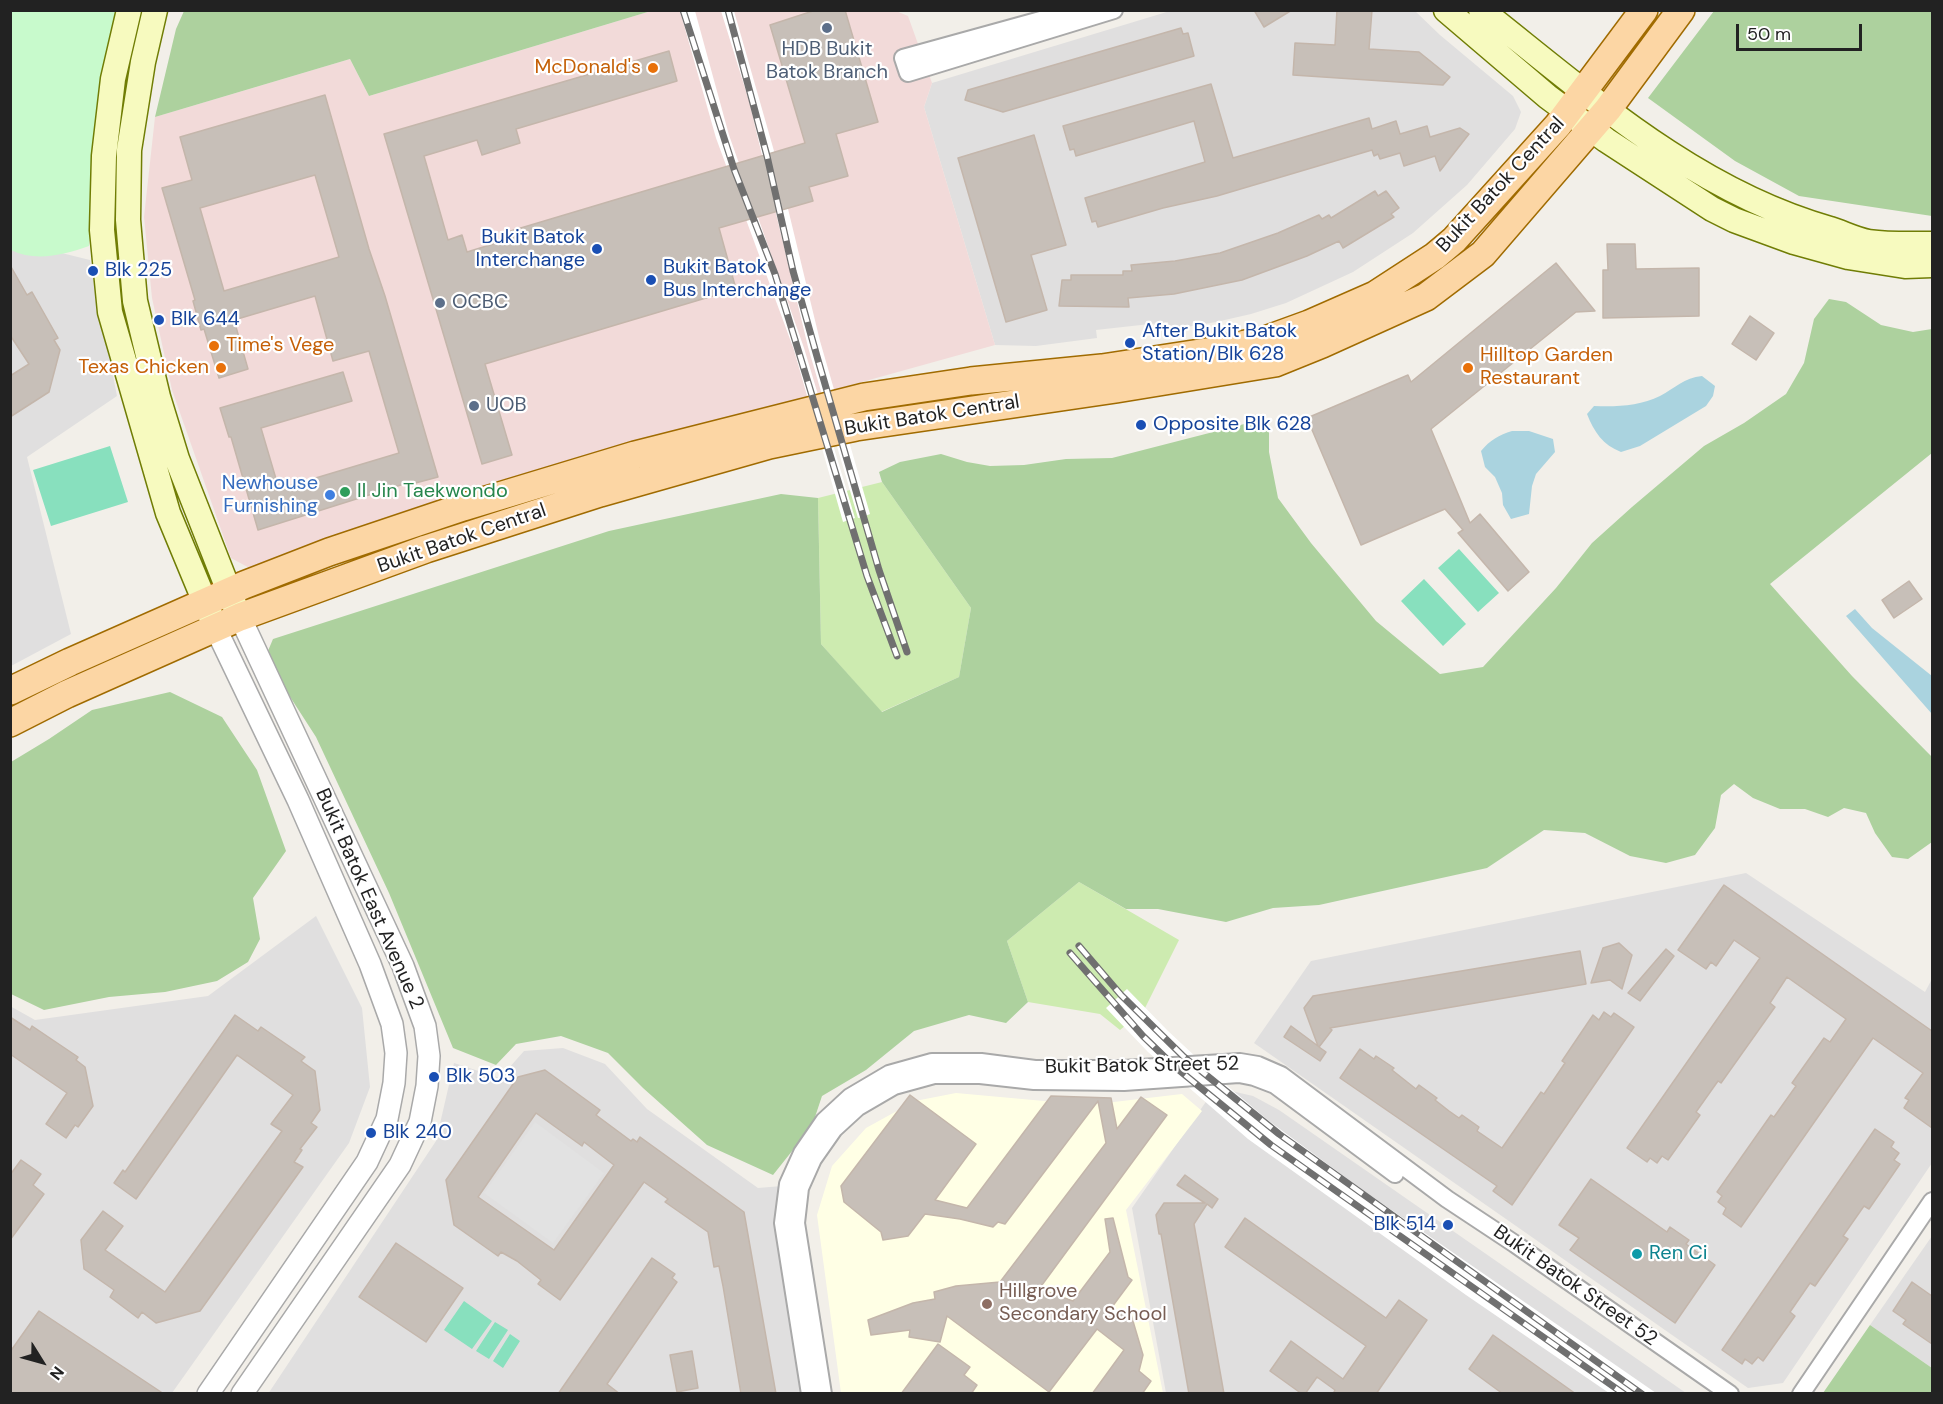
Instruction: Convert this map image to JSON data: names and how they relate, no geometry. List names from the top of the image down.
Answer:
{
  "streets": {
    "main road": ["Bukit Batok Central"],
    "street": ["Bukit Batok East Avenue 2", "Bukit Batok Street 52"]
  },
  "crossings": [
    ["Bukit Batok Central", "Bukit Batok East Avenue 2"]
  ],
  "places": [
    "HDB Bukit Batok Branch",
    "McDonald's",
    "Bukit Batok Interchange",
    "Blk 225",
    "Bukit Batok Bus Interchange",
    "OCBC",
    "Blk 644",
    "After Bukit Batok Station/Blk 628",
    "Time's Vege",
    "Texas Chicken",
    "Hilltop Garden Restaurant",
    "UOB",
    "Opposite Blk 628",
    "Il Jin Taekwondo",
    "Newhouse Furnishing",
    "Blk 503",
    "Blk 240",
    "Blk 514",
    "Ren Ci",
    "Hillgrove Secondary School"
  ],
  "scale_bar": "50 m",
  "north": "bottom right"
}
